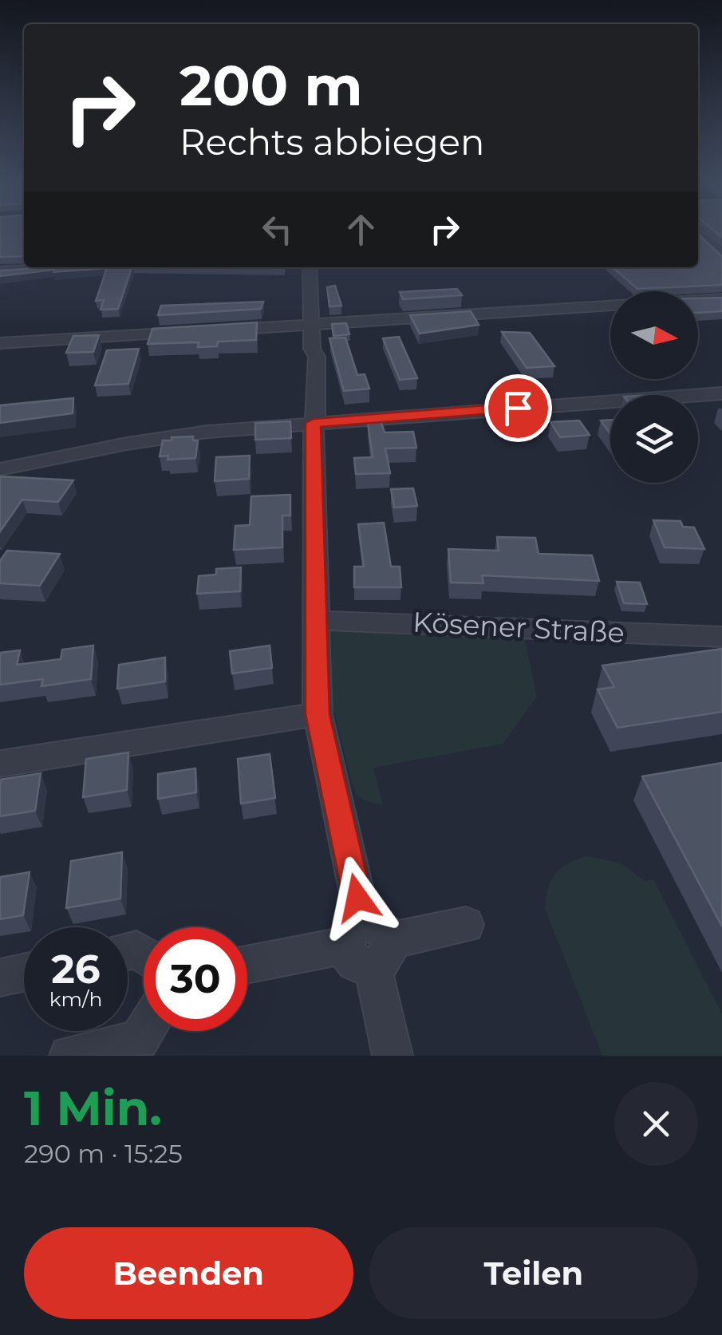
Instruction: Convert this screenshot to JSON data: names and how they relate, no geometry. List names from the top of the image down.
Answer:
{
  "streets": {
    "street": ["Kösener Straße"]
  },
  "north": "right",
  "page": {
    "turn": ["200 m", "Rechts abbiegen"],
    "speed": "26 km/h",
    "limit": "30",
    "heading": ["1 Min.", "290 m · 15:25"],
    "buttons": ["Beenden", "Teilen"]
  }
}
